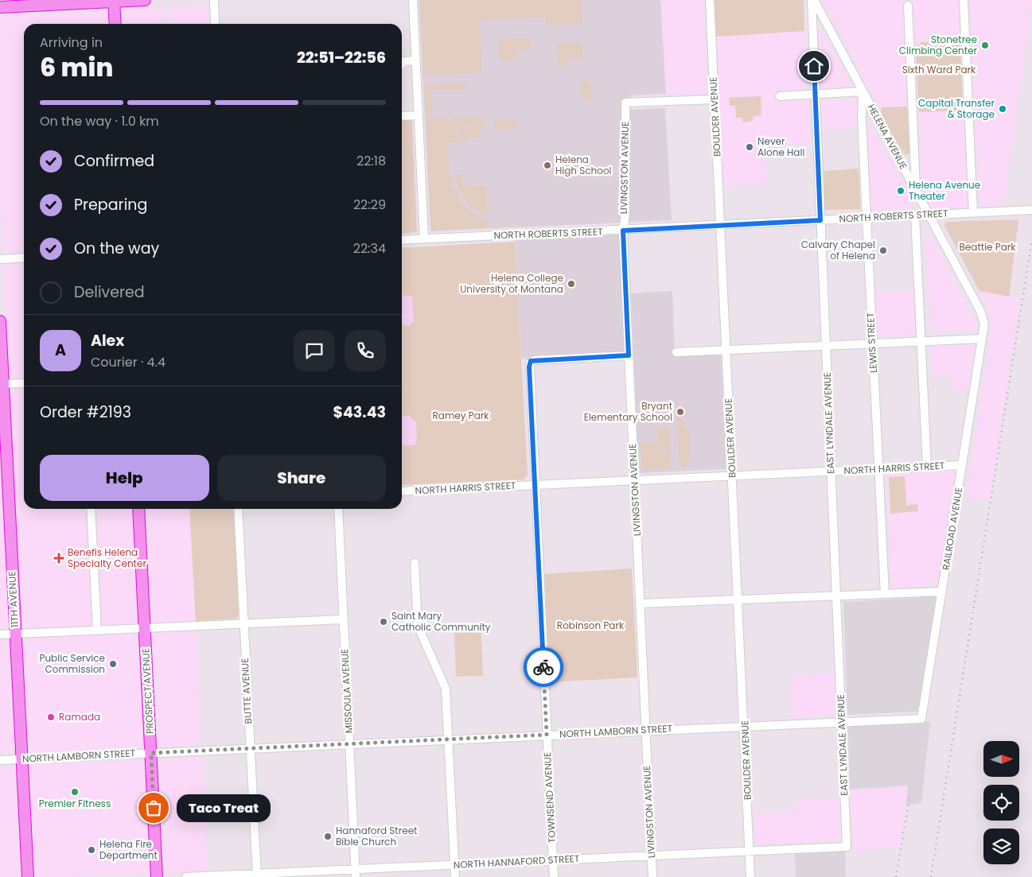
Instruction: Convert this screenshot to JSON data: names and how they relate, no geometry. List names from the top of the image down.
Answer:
{
  "streets": {
    "highway": ["11TH AVENUE", "PROSPECT AVENUE"],
    "street": [
      "BOULDER AVENUE",
      "HELENA AVENUE",
      "LIVINGSTON AVENUE",
      "NORTH ROBERTS STREET",
      "LEWIS STREET",
      "EAST LYNDALE AVENUE",
      "NORTH HARRIS STREET",
      "RAILROAD AVENUE",
      "BUTTE AVENUE",
      "MISSOULA AVENUE",
      "NORTH LAMBORN STREET",
      "TOWNSEND AVENUE",
      "NORTH HANNAFORD STREET"
    ]
  },
  "crossings": [
    ["BOULDER AVENUE", "LIVINGSTON AVENUE"],
    ["BOULDER AVENUE", "NORTH ROBERTS STREET"],
    ["BOULDER AVENUE", "NORTH HARRIS STREET"],
    ["BOULDER AVENUE", "NORTH LAMBORN STREET"],
    ["BOULDER AVENUE", "NORTH HANNAFORD STREET"],
    ["HELENA AVENUE", "NORTH ROBERTS STREET"],
    ["HELENA AVENUE", "LEWIS STREET"],
    ["HELENA AVENUE", "EAST LYNDALE AVENUE"],
    ["HELENA AVENUE", "RAILROAD AVENUE"],
    ["LIVINGSTON AVENUE", "NORTH ROBERTS STREET"],
    ["LIVINGSTON AVENUE", "NORTH HARRIS STREET"],
    ["LIVINGSTON AVENUE", "NORTH LAMBORN STREET"],
    ["LIVINGSTON AVENUE", "TOWNSEND AVENUE"],
    ["LIVINGSTON AVENUE", "NORTH HANNAFORD STREET"],
    ["NORTH ROBERTS STREET", "LEWIS STREET"],
    ["NORTH ROBERTS STREET", "EAST LYNDALE AVENUE"],
    ["LEWIS STREET", "NORTH HARRIS STREET"],
    ["EAST LYNDALE AVENUE", "NORTH HARRIS STREET"],
    ["EAST LYNDALE AVENUE", "NORTH LAMBORN STREET"],
    ["EAST LYNDALE AVENUE", "NORTH HANNAFORD STREET"],
    ["NORTH HARRIS STREET", "RAILROAD AVENUE"],
    ["NORTH HARRIS STREET", "TOWNSEND AVENUE"],
    ["RAILROAD AVENUE", "NORTH LAMBORN STREET"],
    ["11TH AVENUE", "NORTH LAMBORN STREET"],
    ["PROSPECT AVENUE", "NORTH LAMBORN STREET"],
    ["BUTTE AVENUE", "NORTH LAMBORN STREET"],
    ["BUTTE AVENUE", "NORTH HANNAFORD STREET"],
    ["MISSOULA AVENUE", "NORTH LAMBORN STREET"],
    ["MISSOULA AVENUE", "NORTH HANNAFORD STREET"],
    ["NORTH LAMBORN STREET", "TOWNSEND AVENUE"],
    ["TOWNSEND AVENUE", "NORTH HANNAFORD STREET"]
  ],
  "parks": [
    "Sixth Ward Park",
    "Beattie Park",
    "Ramey Park",
    "Robinson Park"
  ],
  "places": {
    "other": [
      "Stonetree Climbing Center",
      "Capital Transfer & Storage",
      "Never Alone Hall",
      "Helena High School",
      "Helena Avenue Theater",
      "Calvary Chapel of Helena",
      "Helena College University of Montana",
      "Bryant Elementary School",
      "Saint Mary Catholic Community",
      "Public Service Commission",
      "Ramada",
      "Premier Fitness",
      "Taco Treat",
      "Hannaford Street Bible Church",
      "Helena Fire Department"
    ],
    "health": ["Benefis Helena Specialty Center"]
  },
  "north": "right",
  "page": {
    "heading": ["6 min", "Arriving in", "22:51–22:56"],
    "panel": [
      "Alex",
      "Courier · 4.4",
      "Order #2193",
      "$43.43"
    ],
    "bar": "On the way · 1.0 km",
    "list": [
      ["Confirmed", "22:18"],
      ["Preparing", "22:29"],
      ["On the way", "22:34"],
      "Delivered"
    ],
    "round": "A",
    "buttons": ["Help", "Share"],
    "bubble": "Taco Treat"
  }
}
